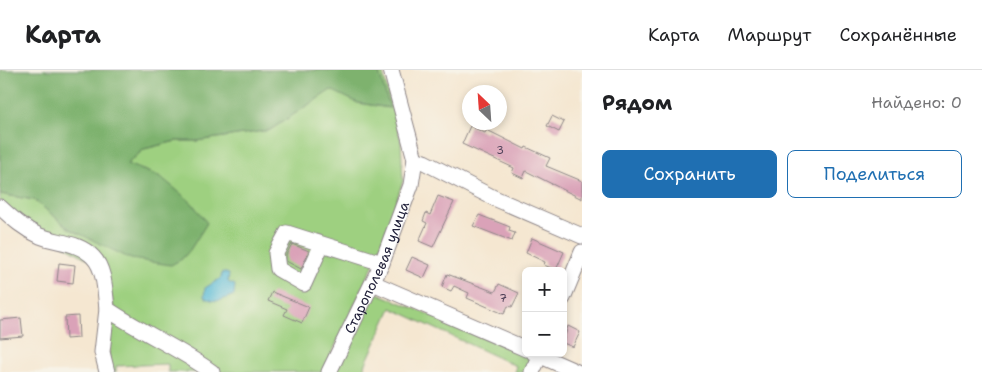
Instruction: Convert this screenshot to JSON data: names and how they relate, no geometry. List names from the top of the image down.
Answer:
{
  "streets": {
    "street": ["Старополевая улица"]
  },
  "house_numbers": ["3", "7"],
  "north": "top left",
  "page": {
    "header": "Карта",
    "nav": ["Карта", "Маршрут", "Сохранённые"],
    "heading": ["Рядом", "Найдено: 0"],
    "buttons": ["Сохранить", "Поделиться"],
    "map_buttons": ["+", "−"]
  }
}
